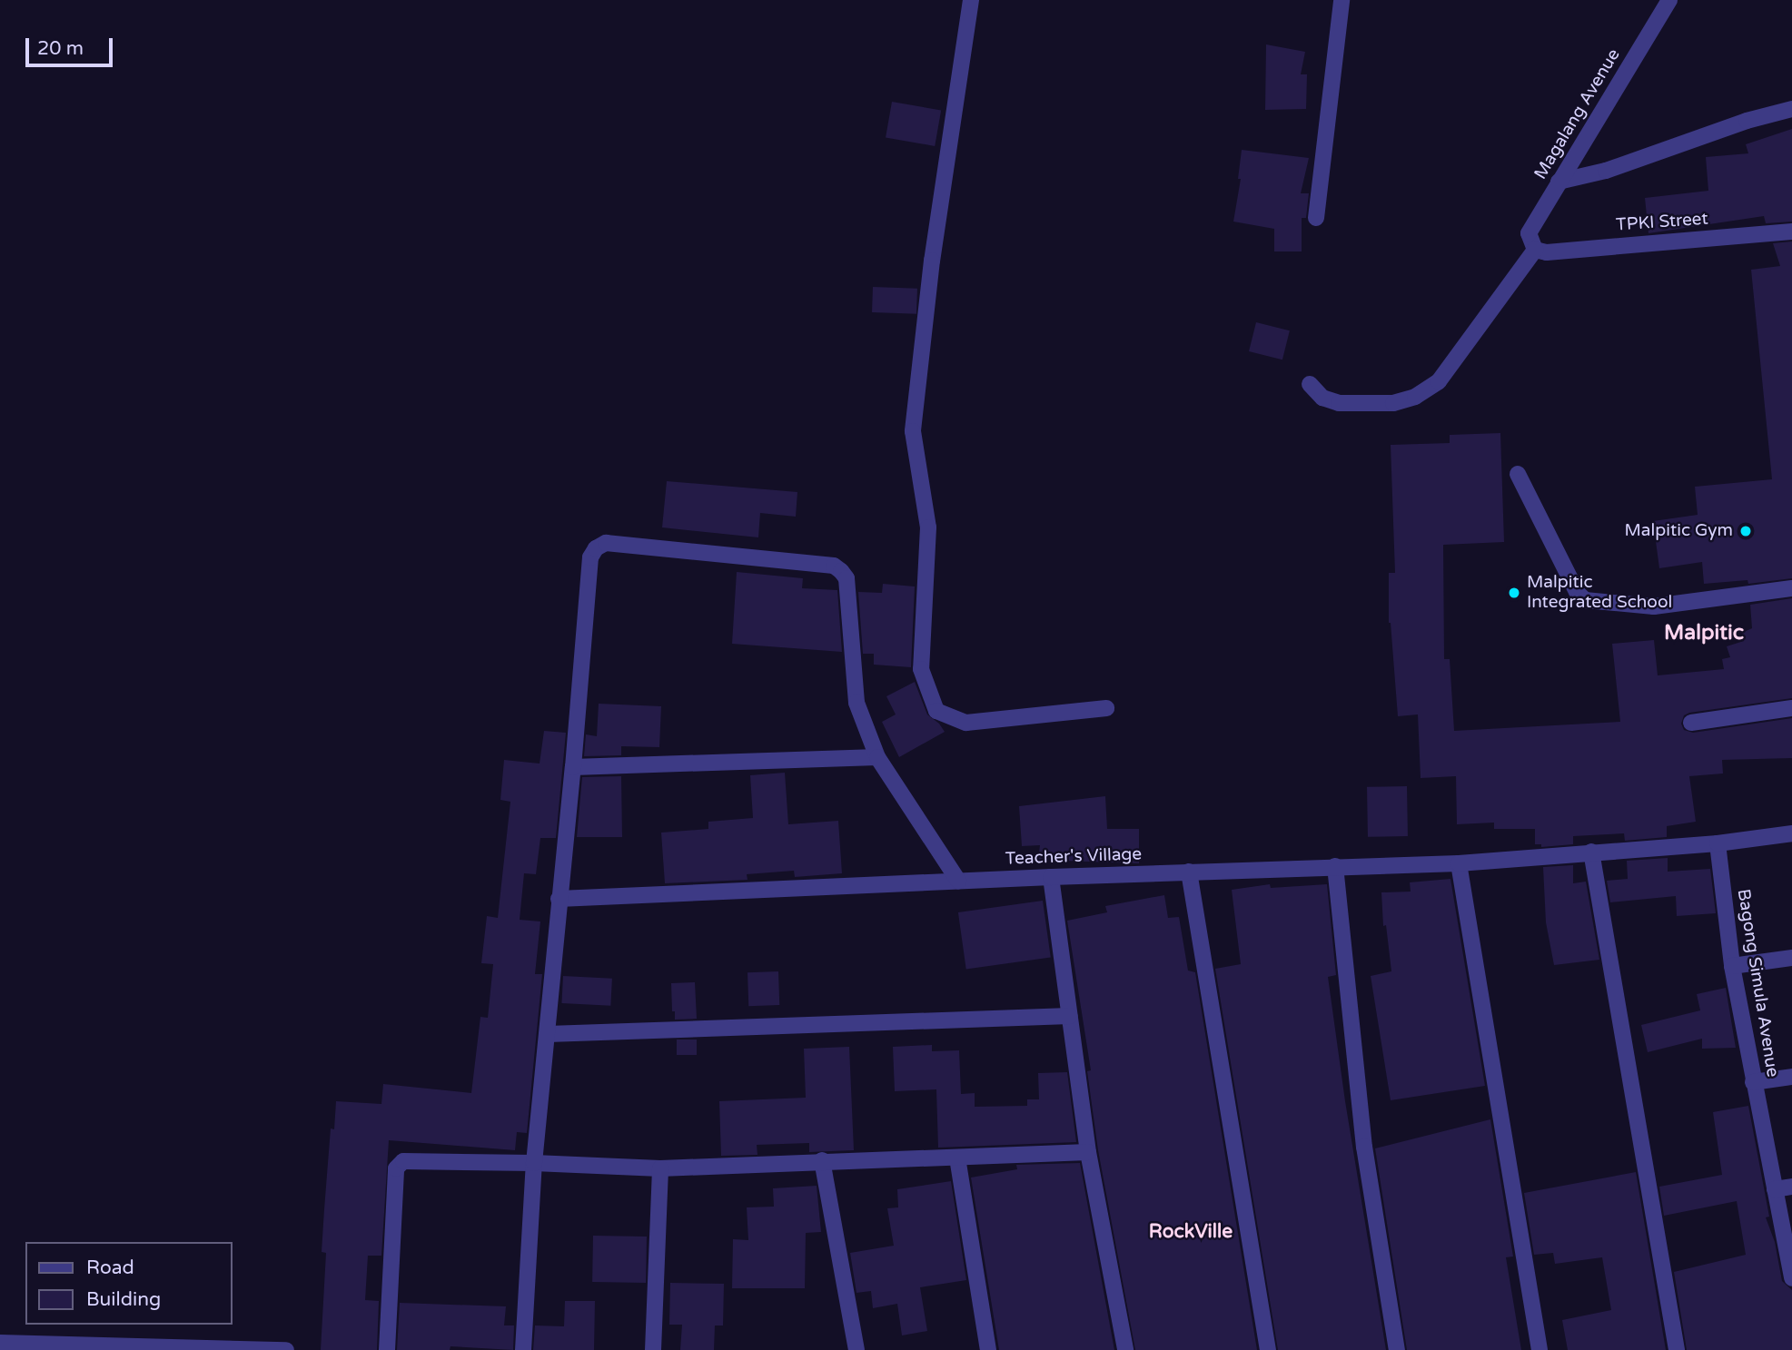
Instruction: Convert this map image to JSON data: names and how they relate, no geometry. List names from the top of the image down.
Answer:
{
  "streets": {
    "street": [
      "Magalang Avenue",
      "TPKI Street",
      "Teacher's Village",
      "Bagong Simula Avenue"
    ]
  },
  "crossings": [
    ["Magalang Avenue", "TPKI Street"],
    ["Teacher's Village", "Bagong Simula Avenue"]
  ],
  "districts": ["Malpitic", "RockVille"],
  "places": ["Malpitic Gym", "Malpitic Integrated School"],
  "legend": ["Road", "Building"],
  "scale_bar": "20 m"
}
